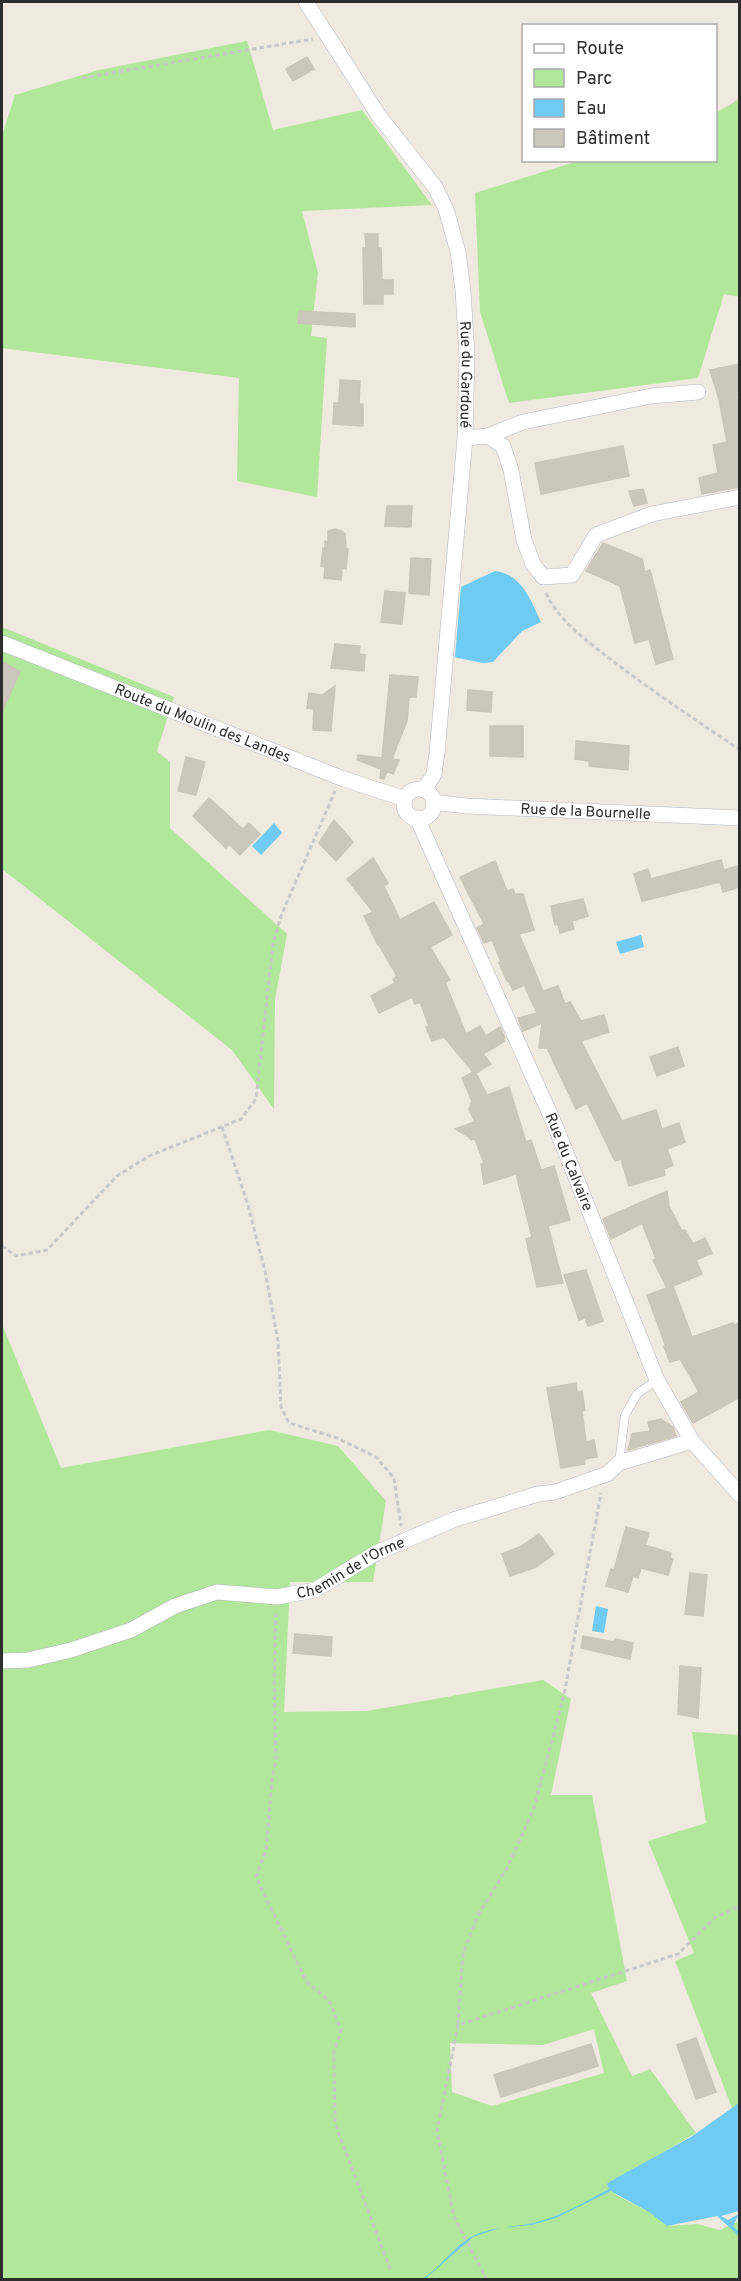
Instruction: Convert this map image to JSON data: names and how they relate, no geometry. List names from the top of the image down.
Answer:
{
  "streets": {
    "street": [
      "Rue du Gardoué",
      "Route du Moulin des Landes",
      "Rue de la Bournelle",
      "Rue du Calvaire",
      "Chemin de l'Orme"
    ]
  },
  "crossings": [
    ["Rue du Gardoué", "Route du Moulin des Landes"],
    ["Rue du Gardoué", "Rue de la Bournelle"],
    ["Rue du Gardoué", "Rue du Calvaire"],
    ["Route du Moulin des Landes", "Rue de la Bournelle"],
    ["Route du Moulin des Landes", "Rue du Calvaire"],
    ["Rue de la Bournelle", "Rue du Calvaire"],
    ["Rue du Calvaire", "Chemin de l'Orme"]
  ],
  "legend": [
    "Route",
    "Parc",
    "Eau",
    "Bâtiment"
  ]
}
